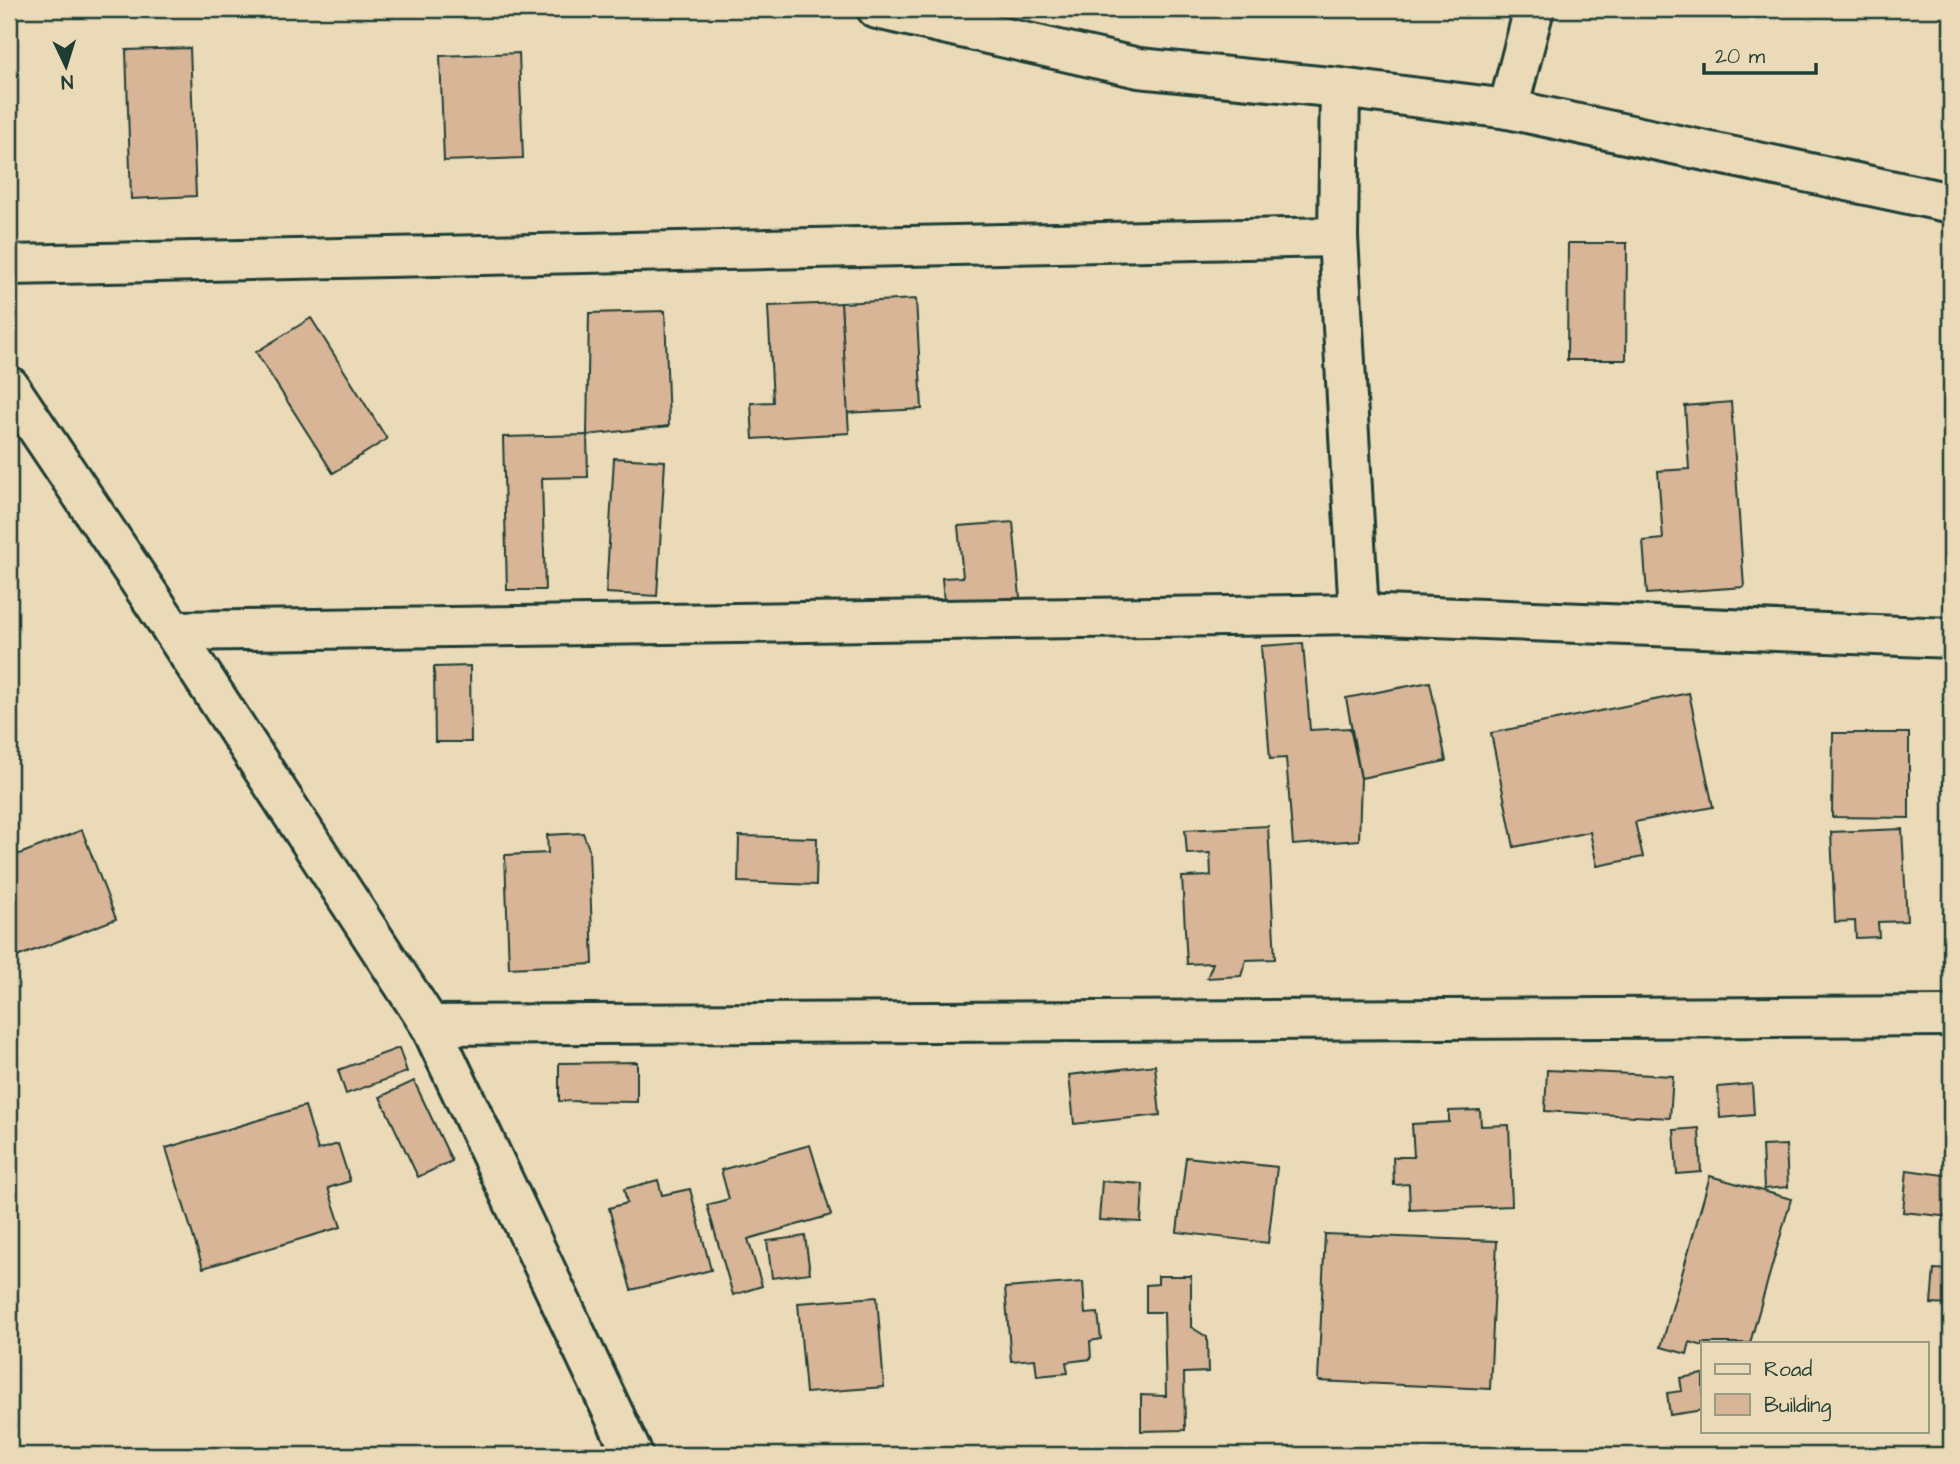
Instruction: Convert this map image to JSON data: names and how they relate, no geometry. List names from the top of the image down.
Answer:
{
  "legend": ["Road", "Building"],
  "scale_bar": "20 m",
  "north": "bottom"
}
